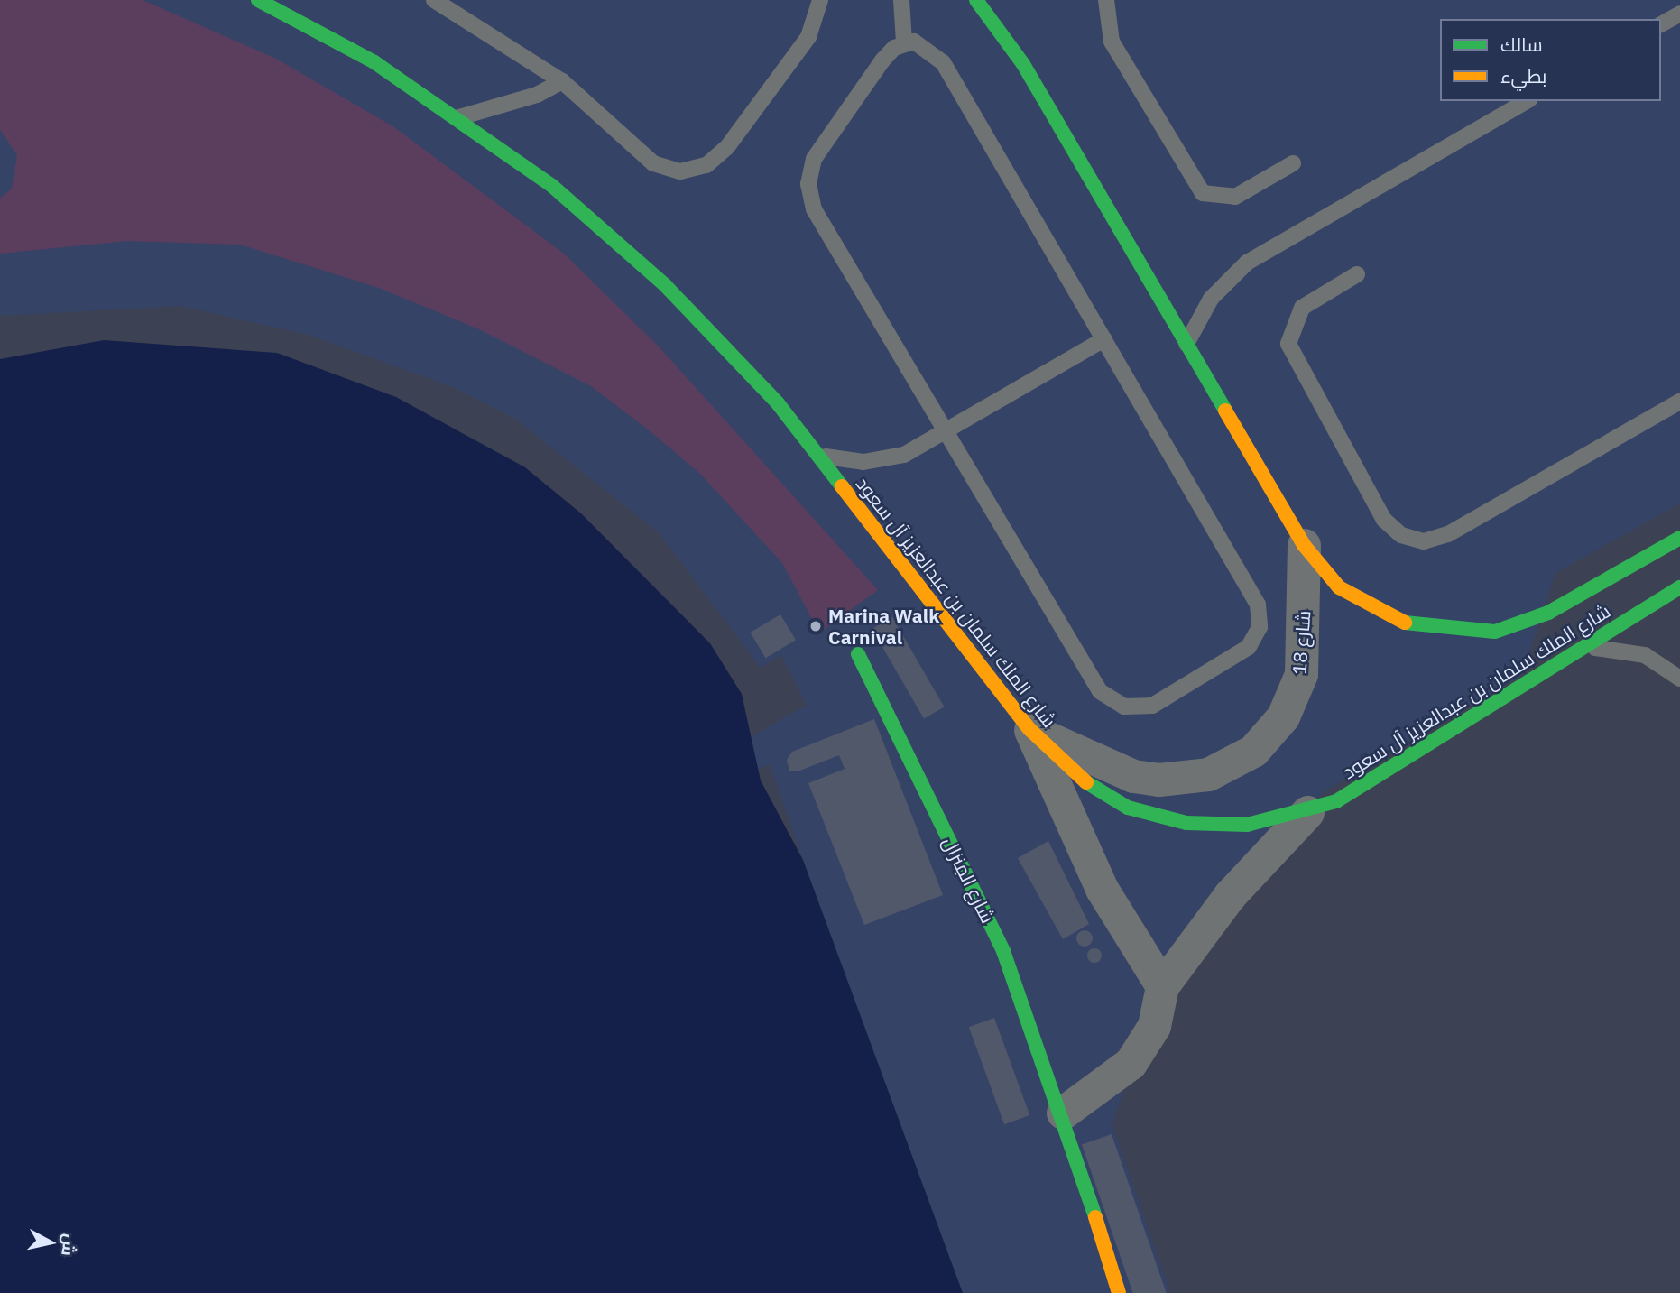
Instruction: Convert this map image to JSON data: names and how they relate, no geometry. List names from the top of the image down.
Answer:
{
  "streets": {
    "street": ["شارع الملك سلمان بن عبدالعزيز آل سعود", "شارع 18", "شارع المِنزال"]
  },
  "crossings": [
    ["شارع الملك سلمان بن عبدالعزيز آل سعود", "شارع 18"]
  ],
  "places": ["Marina Walk Carnival"],
  "legend": ["سالك", "بطيء"],
  "north": "right"
}
